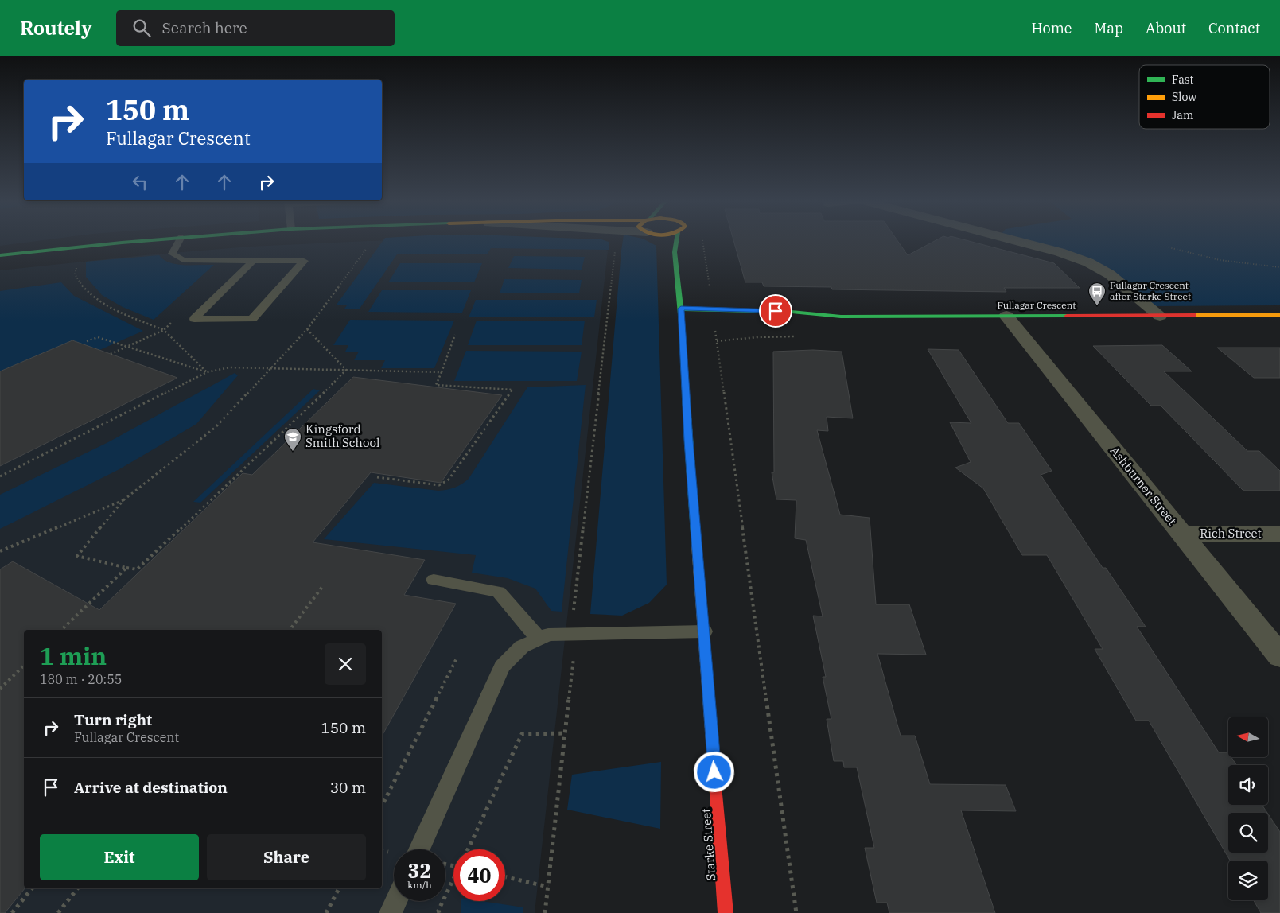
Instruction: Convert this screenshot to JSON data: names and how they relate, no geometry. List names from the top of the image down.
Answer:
{
  "streets": {
    "street": [
      "Fullagar Crescent",
      "Ashburner Street",
      "Rich Street",
      "Starke Street"
    ]
  },
  "crossings": [
    ["Fullagar Crescent", "Ashburner Street"],
    ["Fullagar Crescent", "Starke Street"],
    ["Ashburner Street", "Rich Street"]
  ],
  "places": {
    "bus stop": ["Fullagar Crescent after Starke Street"],
    "school or university": ["Kingsford Smith School"]
  },
  "legend": ["Fast", "Slow", "Jam"],
  "north": "left",
  "page": {
    "header": "Routely",
    "search": "Search here",
    "nav": [
      "Home",
      "Map",
      "About",
      "Contact"
    ],
    "turn": ["150 m", "Fullagar Crescent"],
    "heading": ["1 min", "180 m · 20:55"],
    "list": [
      {
        "name": "Turn right",
        "note": "Fullagar Crescent",
        "value": "150 m"
      },
      {
        "name": "Arrive at destination",
        "value": "30 m"
      }
    ],
    "buttons": ["Exit", "Share"],
    "speed": "32 km/h",
    "limit": "40"
  }
}
